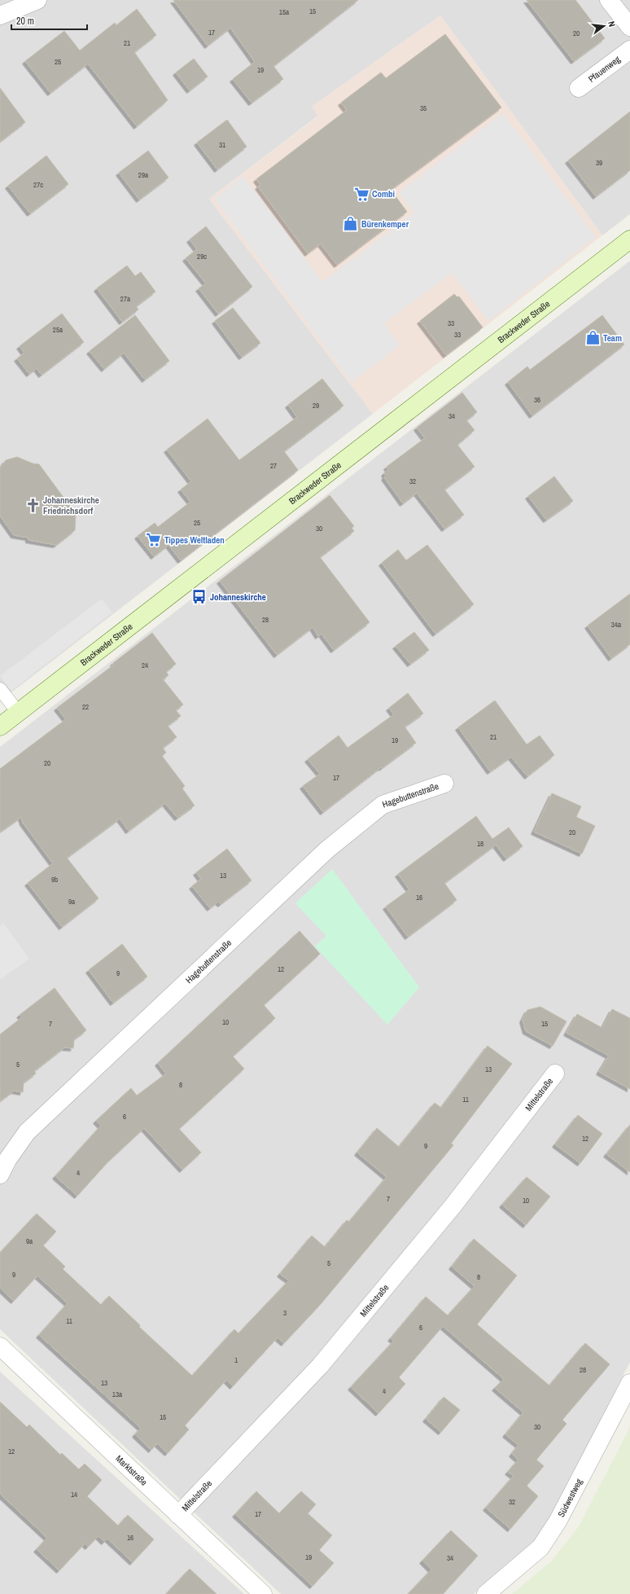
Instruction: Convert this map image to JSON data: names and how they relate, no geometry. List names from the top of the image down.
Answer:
{
  "streets": {
    "main road": ["Brackweder Straße"],
    "street": [
      "Pfauenweg",
      "Hagebuttenstraße",
      "Mittelstraße",
      "Marktstraße",
      "Südwestweg"
    ]
  },
  "crossings": [
    ["Mittelstraße", "Marktstraße"]
  ],
  "places": {
    "supermarket": ["Combi", "Tippes Weltladen"],
    "shop": ["Bürenkemper", "Team"],
    "church": ["Johanneskirche Friedrichsdorf"],
    "bus stop": ["Johanneskirche"]
  },
  "house_numbers": [
    "15",
    "15a",
    "17",
    "20",
    "21",
    "25",
    "19",
    "35",
    "31",
    "39",
    "29a",
    "27c",
    "29c",
    "27a",
    "33",
    "25a",
    "33",
    "36",
    "29",
    "34",
    "27",
    "32",
    "25",
    "30",
    "28",
    "34a",
    "24",
    "22",
    "21",
    "19",
    "20",
    "17",
    "20",
    "18",
    "13",
    "9b",
    "16",
    "9a",
    "12",
    "9",
    "10",
    "7",
    "15",
    "5",
    "13",
    "8",
    "11",
    "6",
    "12",
    "9",
    "4",
    "7",
    "10",
    "9a",
    "5",
    "9",
    "8",
    "3",
    "11",
    "6",
    "1",
    "28",
    "13",
    "4",
    "13a",
    "15",
    "30",
    "12",
    "14",
    "32",
    "17",
    "16",
    "19",
    "34"
  ],
  "scale_bar": "20 m",
  "north": "right"
}
